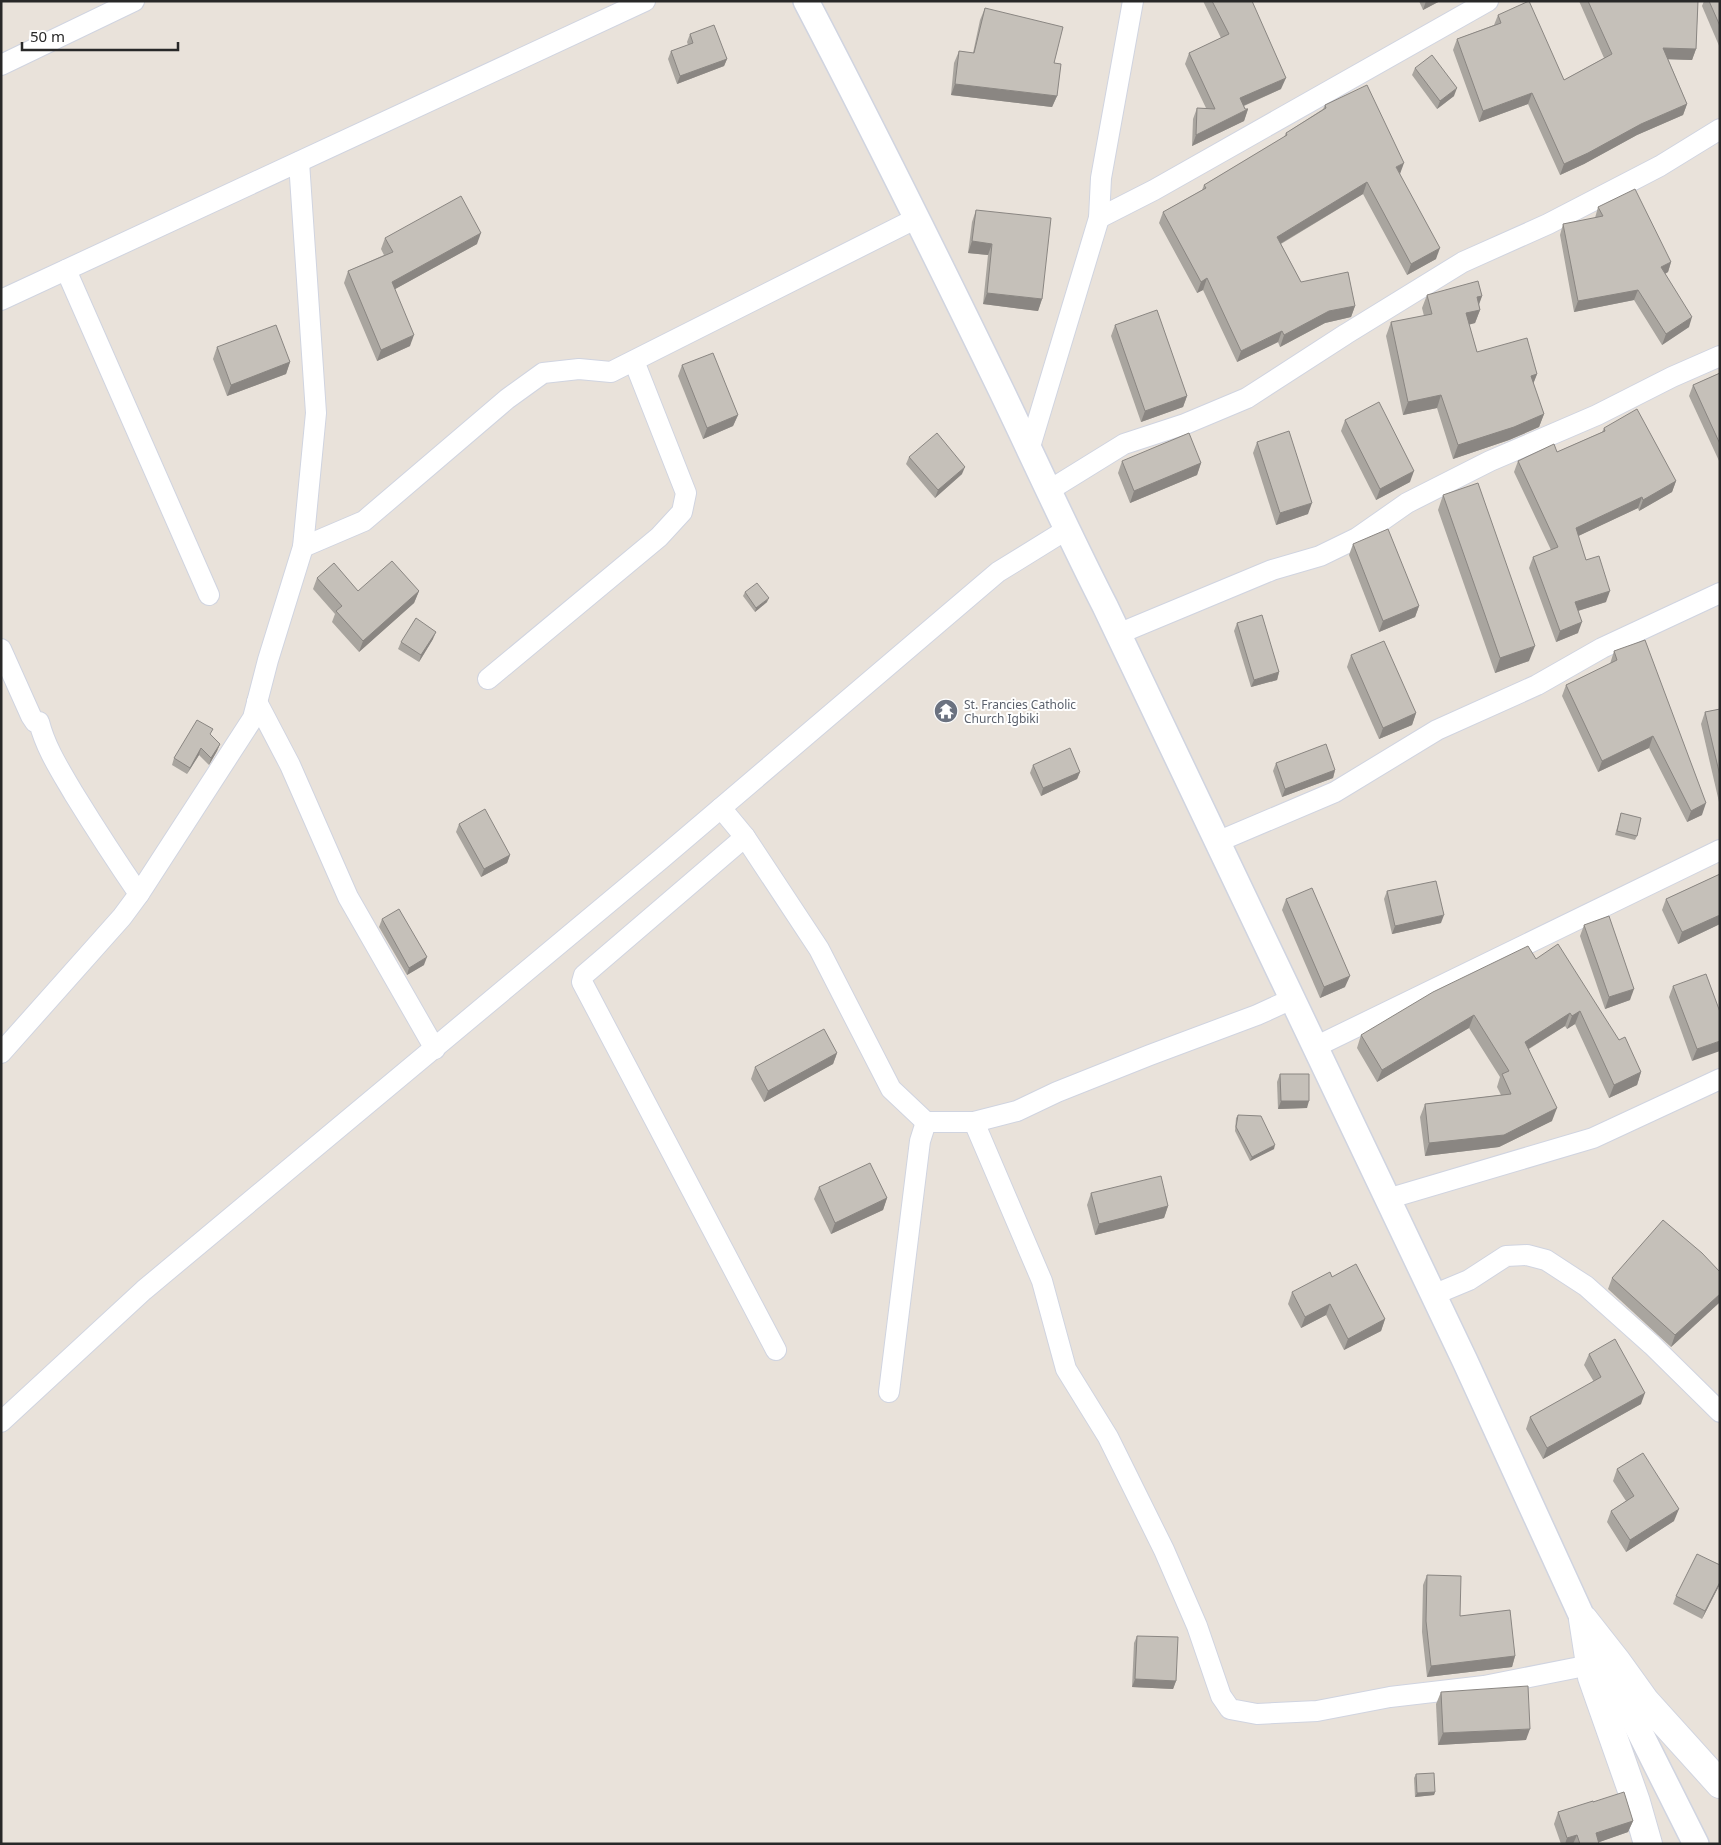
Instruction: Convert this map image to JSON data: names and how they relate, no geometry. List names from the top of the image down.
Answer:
{
  "places": {
    "temple": ["St. Francies Catholic Church Igbiki"]
  },
  "scale_bar": "50 m"
}
